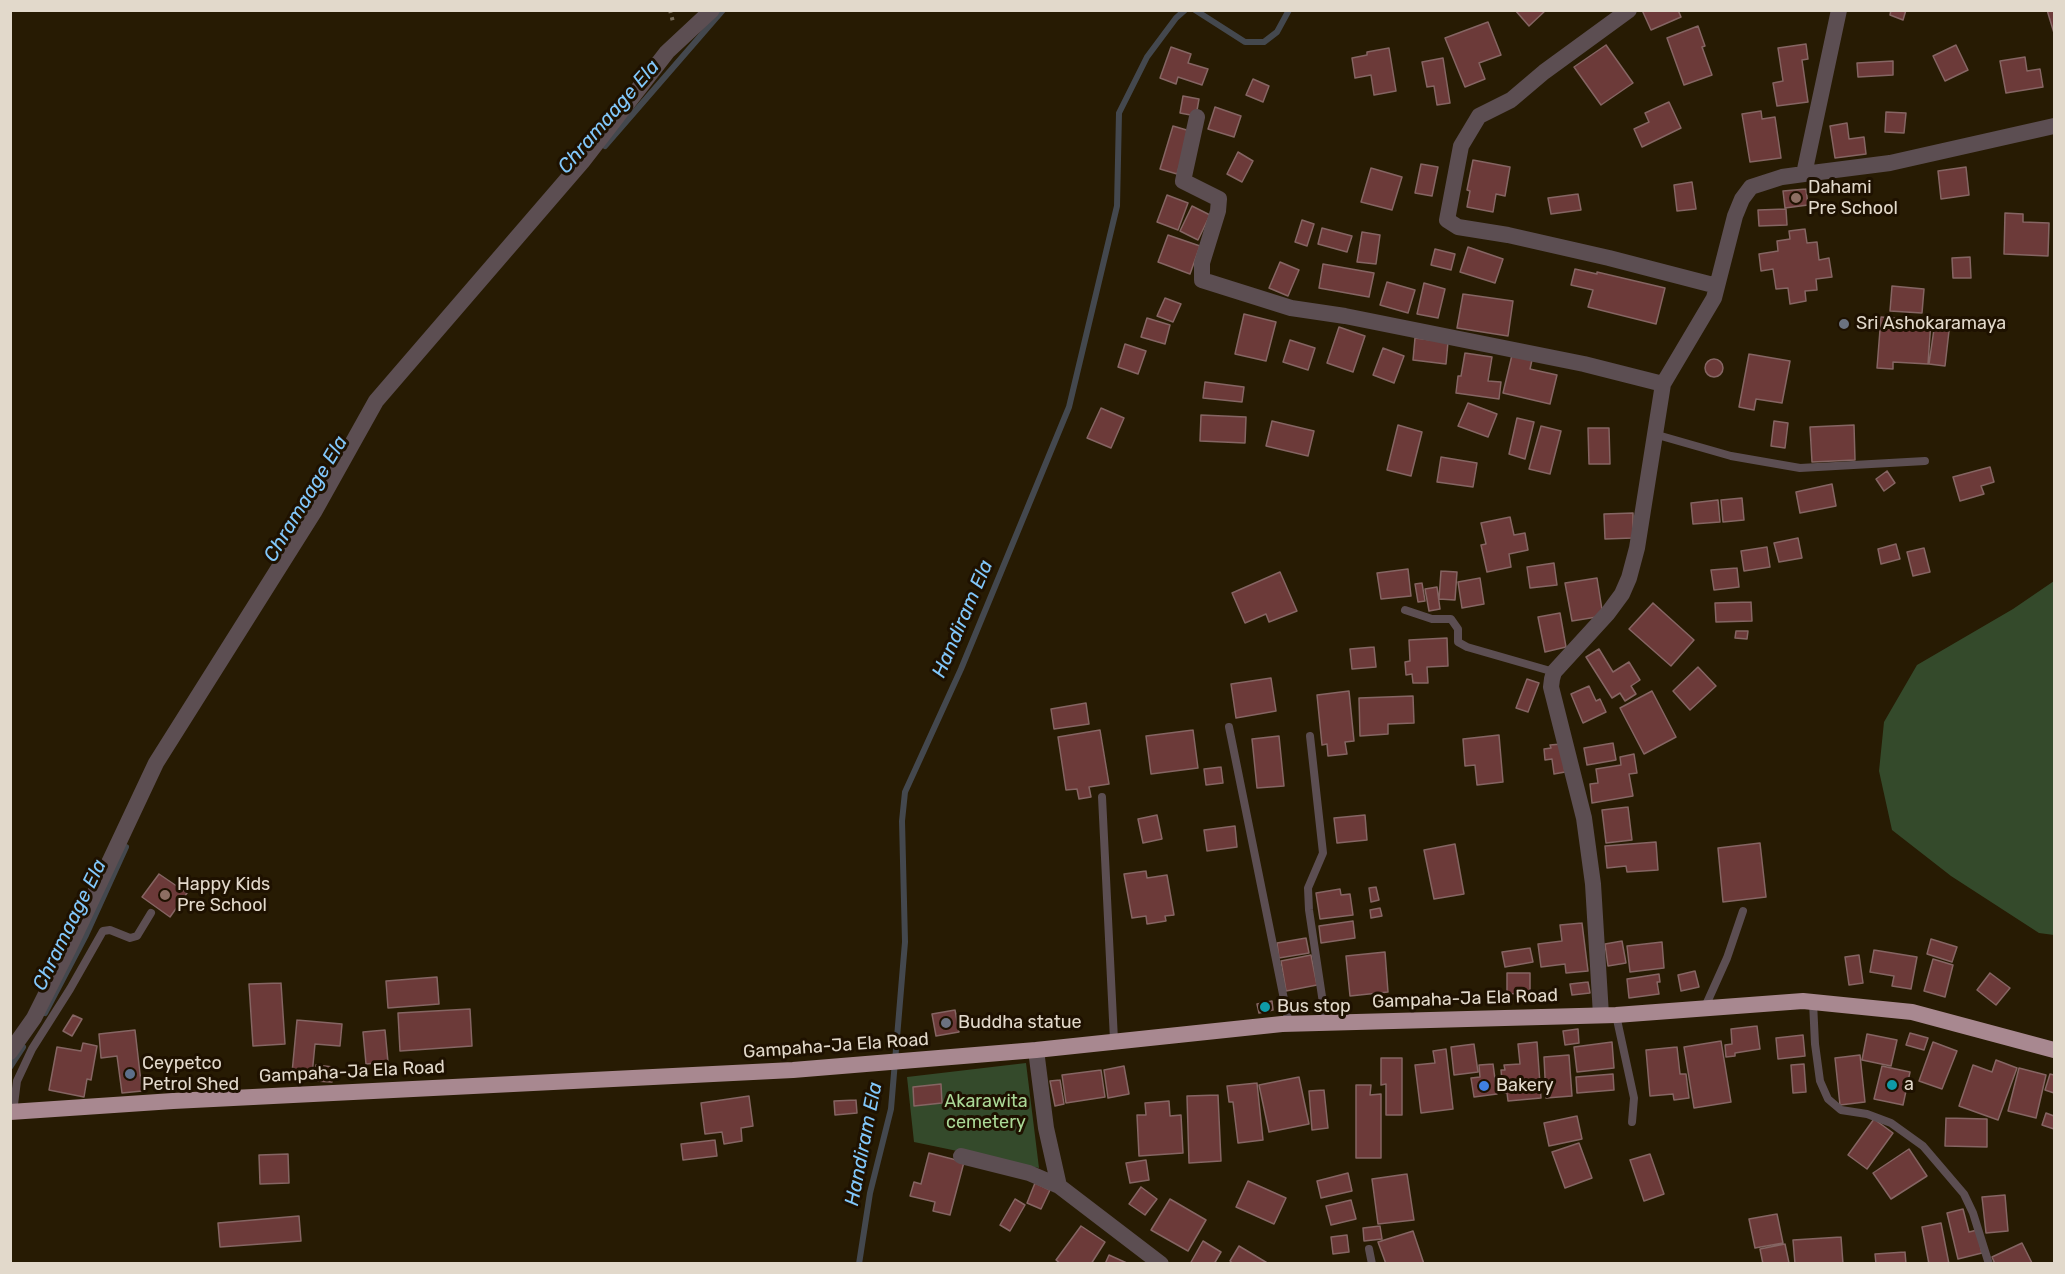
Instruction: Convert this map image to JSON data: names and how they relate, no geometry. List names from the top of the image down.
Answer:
{
  "streets": {
    "highway": ["Gampaha-Ja Ela Road"]
  },
  "water": ["Chramaage Ela", "Handiram Ela"],
  "parks": ["Akarawita cemetery"],
  "places": [
    "Dahami Pre School",
    "Sri Ashokaramaya",
    "Happy Kids Pre School",
    "Bus stop",
    "Buddha statue",
    "Ceypetco Petrol Shed",
    "a",
    "Bakery"
  ]
}
